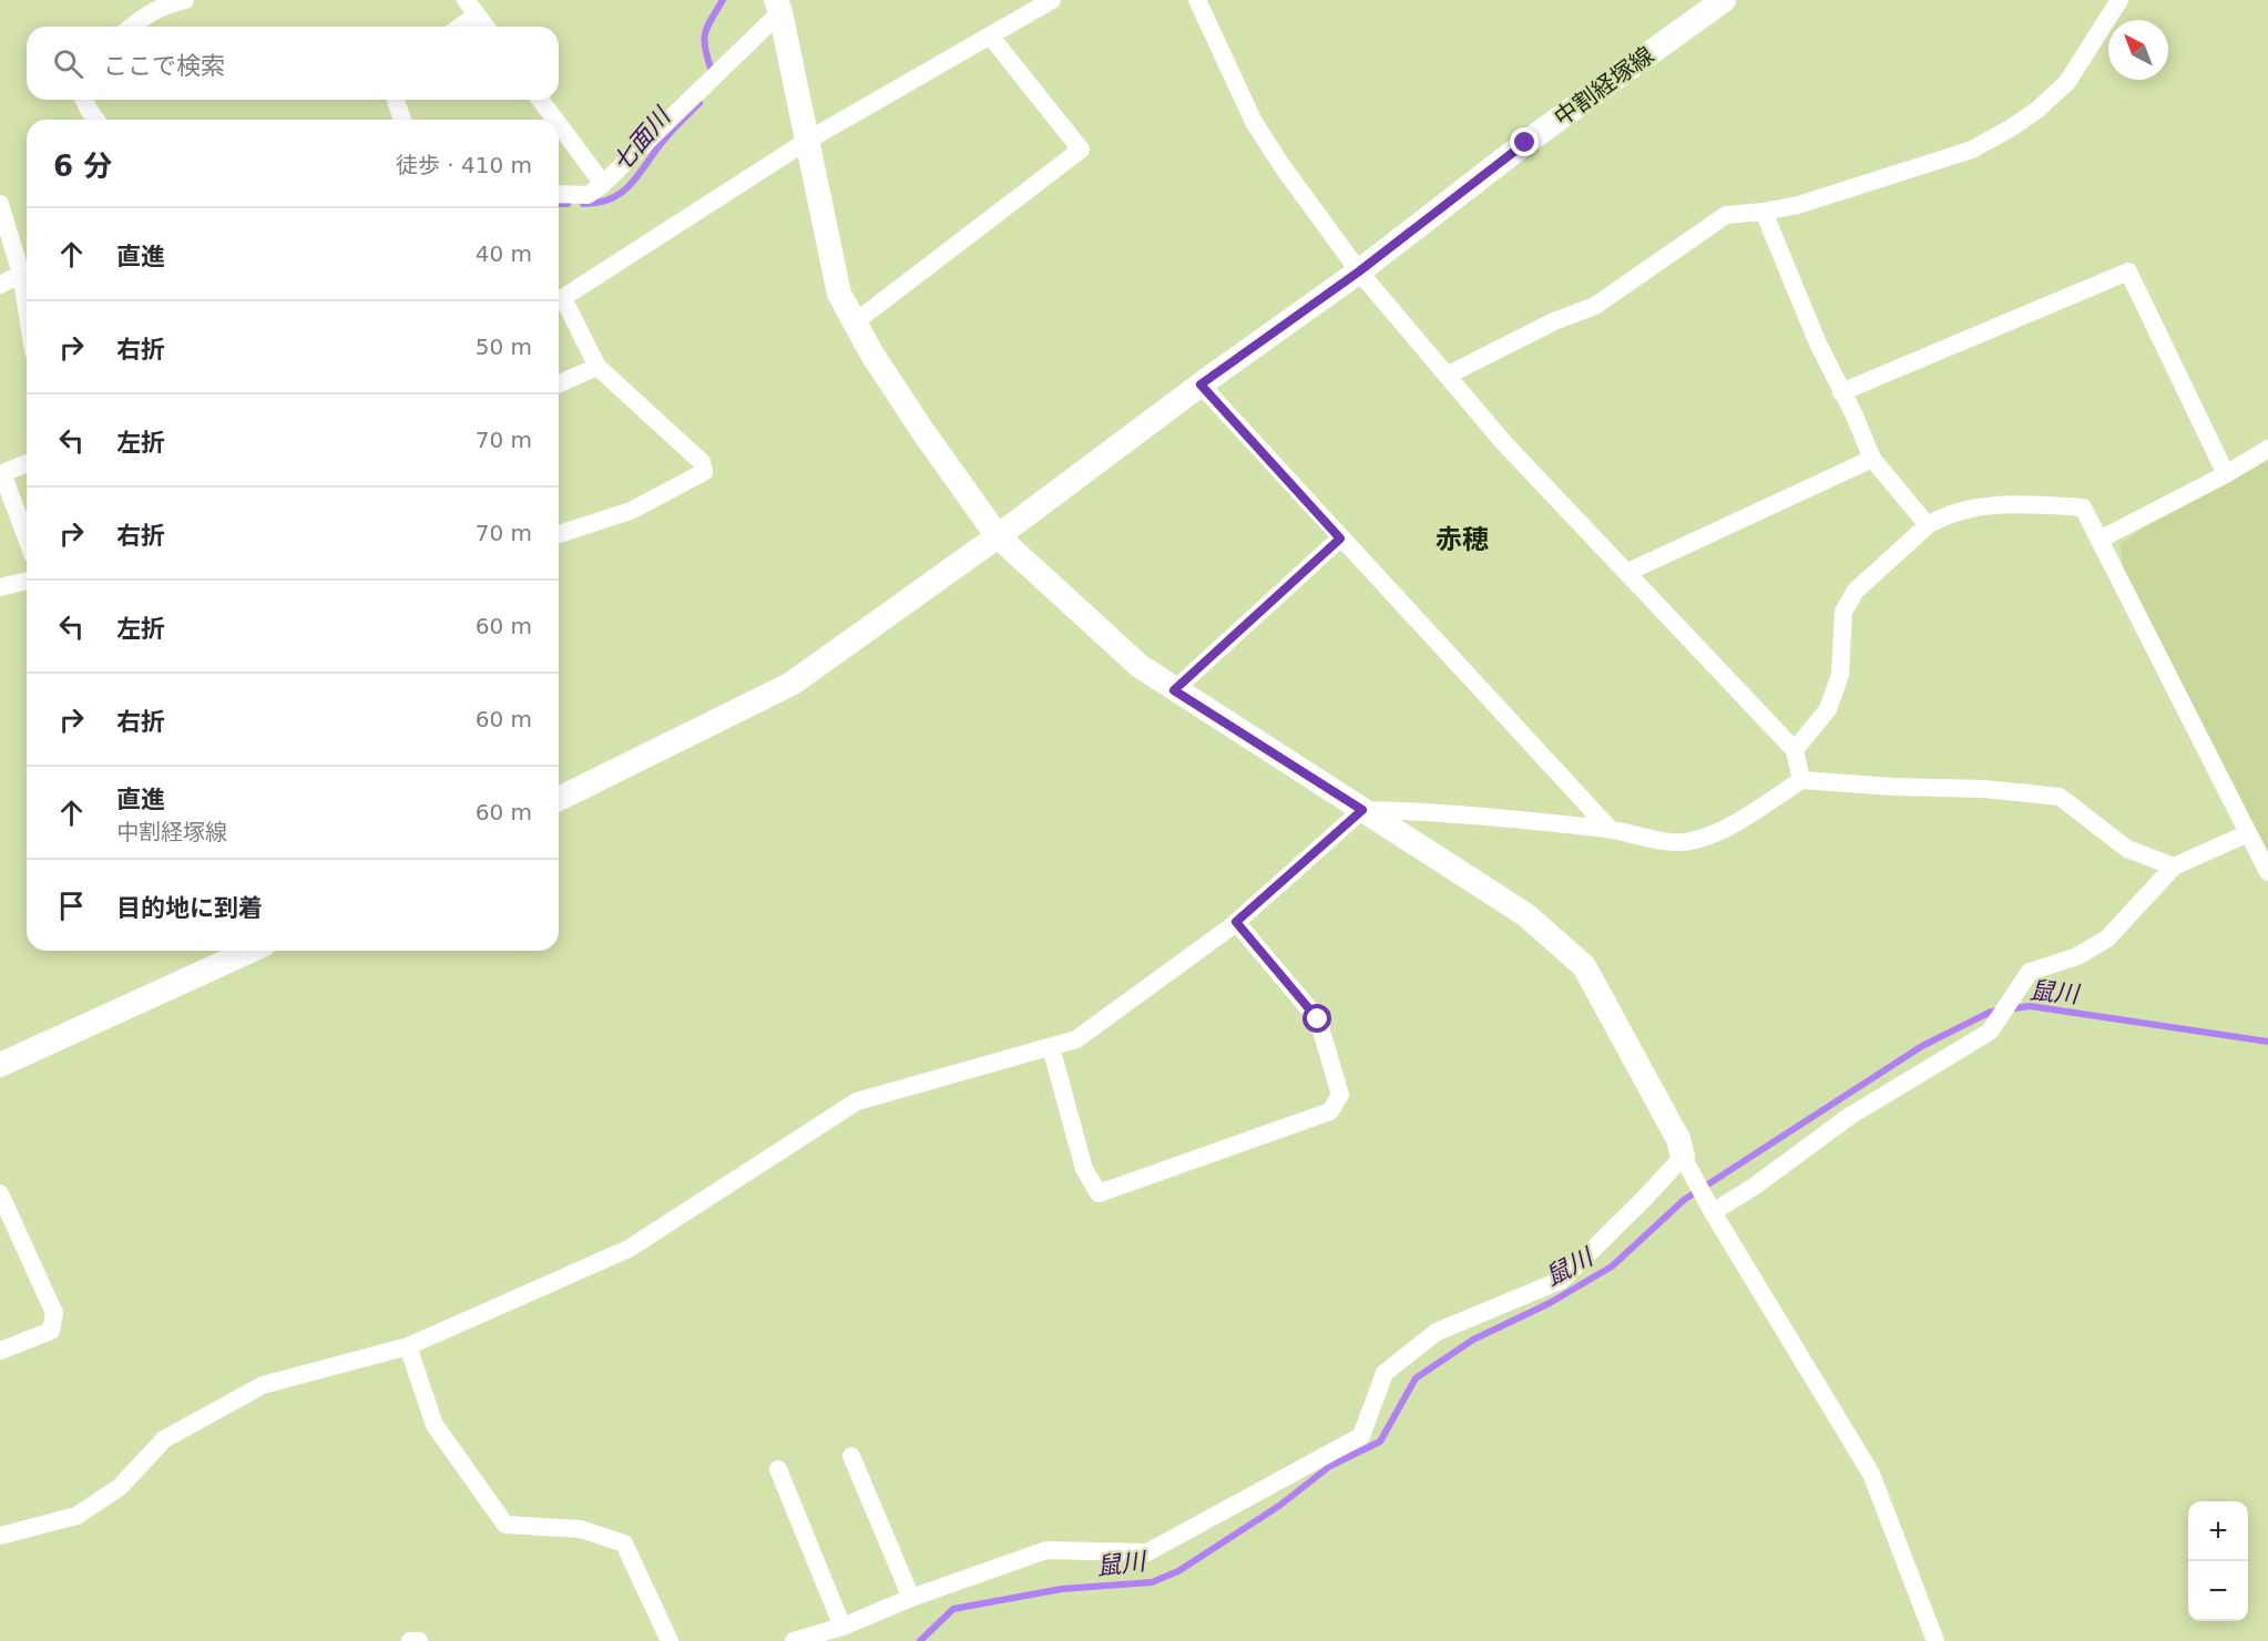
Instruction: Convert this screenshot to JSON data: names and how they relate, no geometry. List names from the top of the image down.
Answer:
{
  "streets": {
    "street": ["中割経塚線"]
  },
  "districts": ["赤穂"],
  "water": ["七面川", "鼠川"],
  "north": "top left",
  "page": {
    "search": "ここで検索",
    "heading": ["6 分", "徒歩 · 410 m"],
    "list": [
      ["直進", "40 m"],
      ["右折", "50 m"],
      ["左折", "70 m"],
      ["右折", "70 m"],
      ["左折", "60 m"],
      ["右折", "60 m"],
      ["直進", "中割経塚線", "60 m"],
      "目的地に到着"
    ],
    "map_buttons": ["+", "−"]
  }
}
